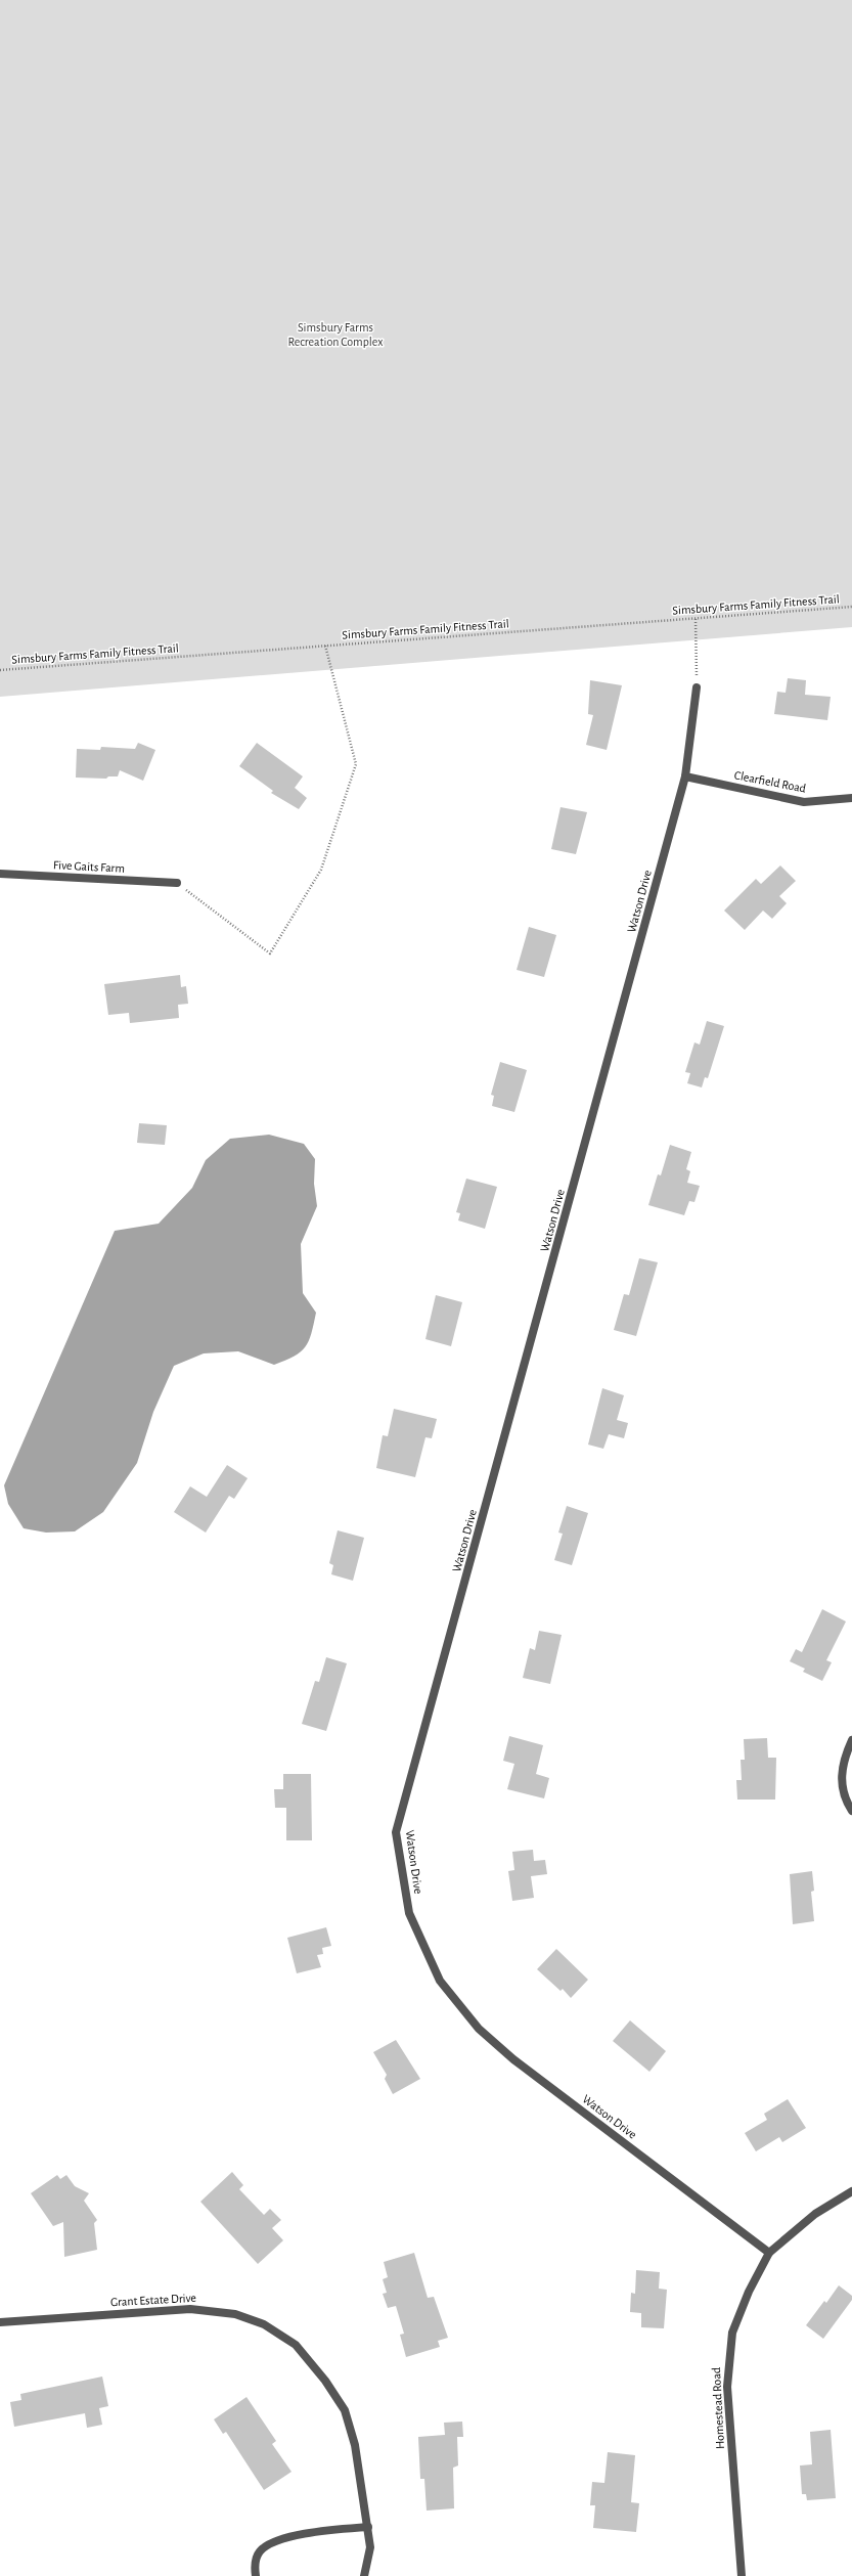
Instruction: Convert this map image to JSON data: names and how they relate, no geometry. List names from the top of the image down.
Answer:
{
  "streets": {
    "street": [
      "Clearfield Road",
      "Five Gaits Farm",
      "Watson Drive",
      "Grant Estate Drive",
      "Homestead Road"
    ],
    "path": ["Simsbury Farms Family Fitness Trail"]
  },
  "crossings": [
    ["Clearfield Road", "Watson Drive"],
    ["Watson Drive", "Homestead Road"]
  ],
  "parks": ["Simsbury Farms Recreation Complex"]
}
